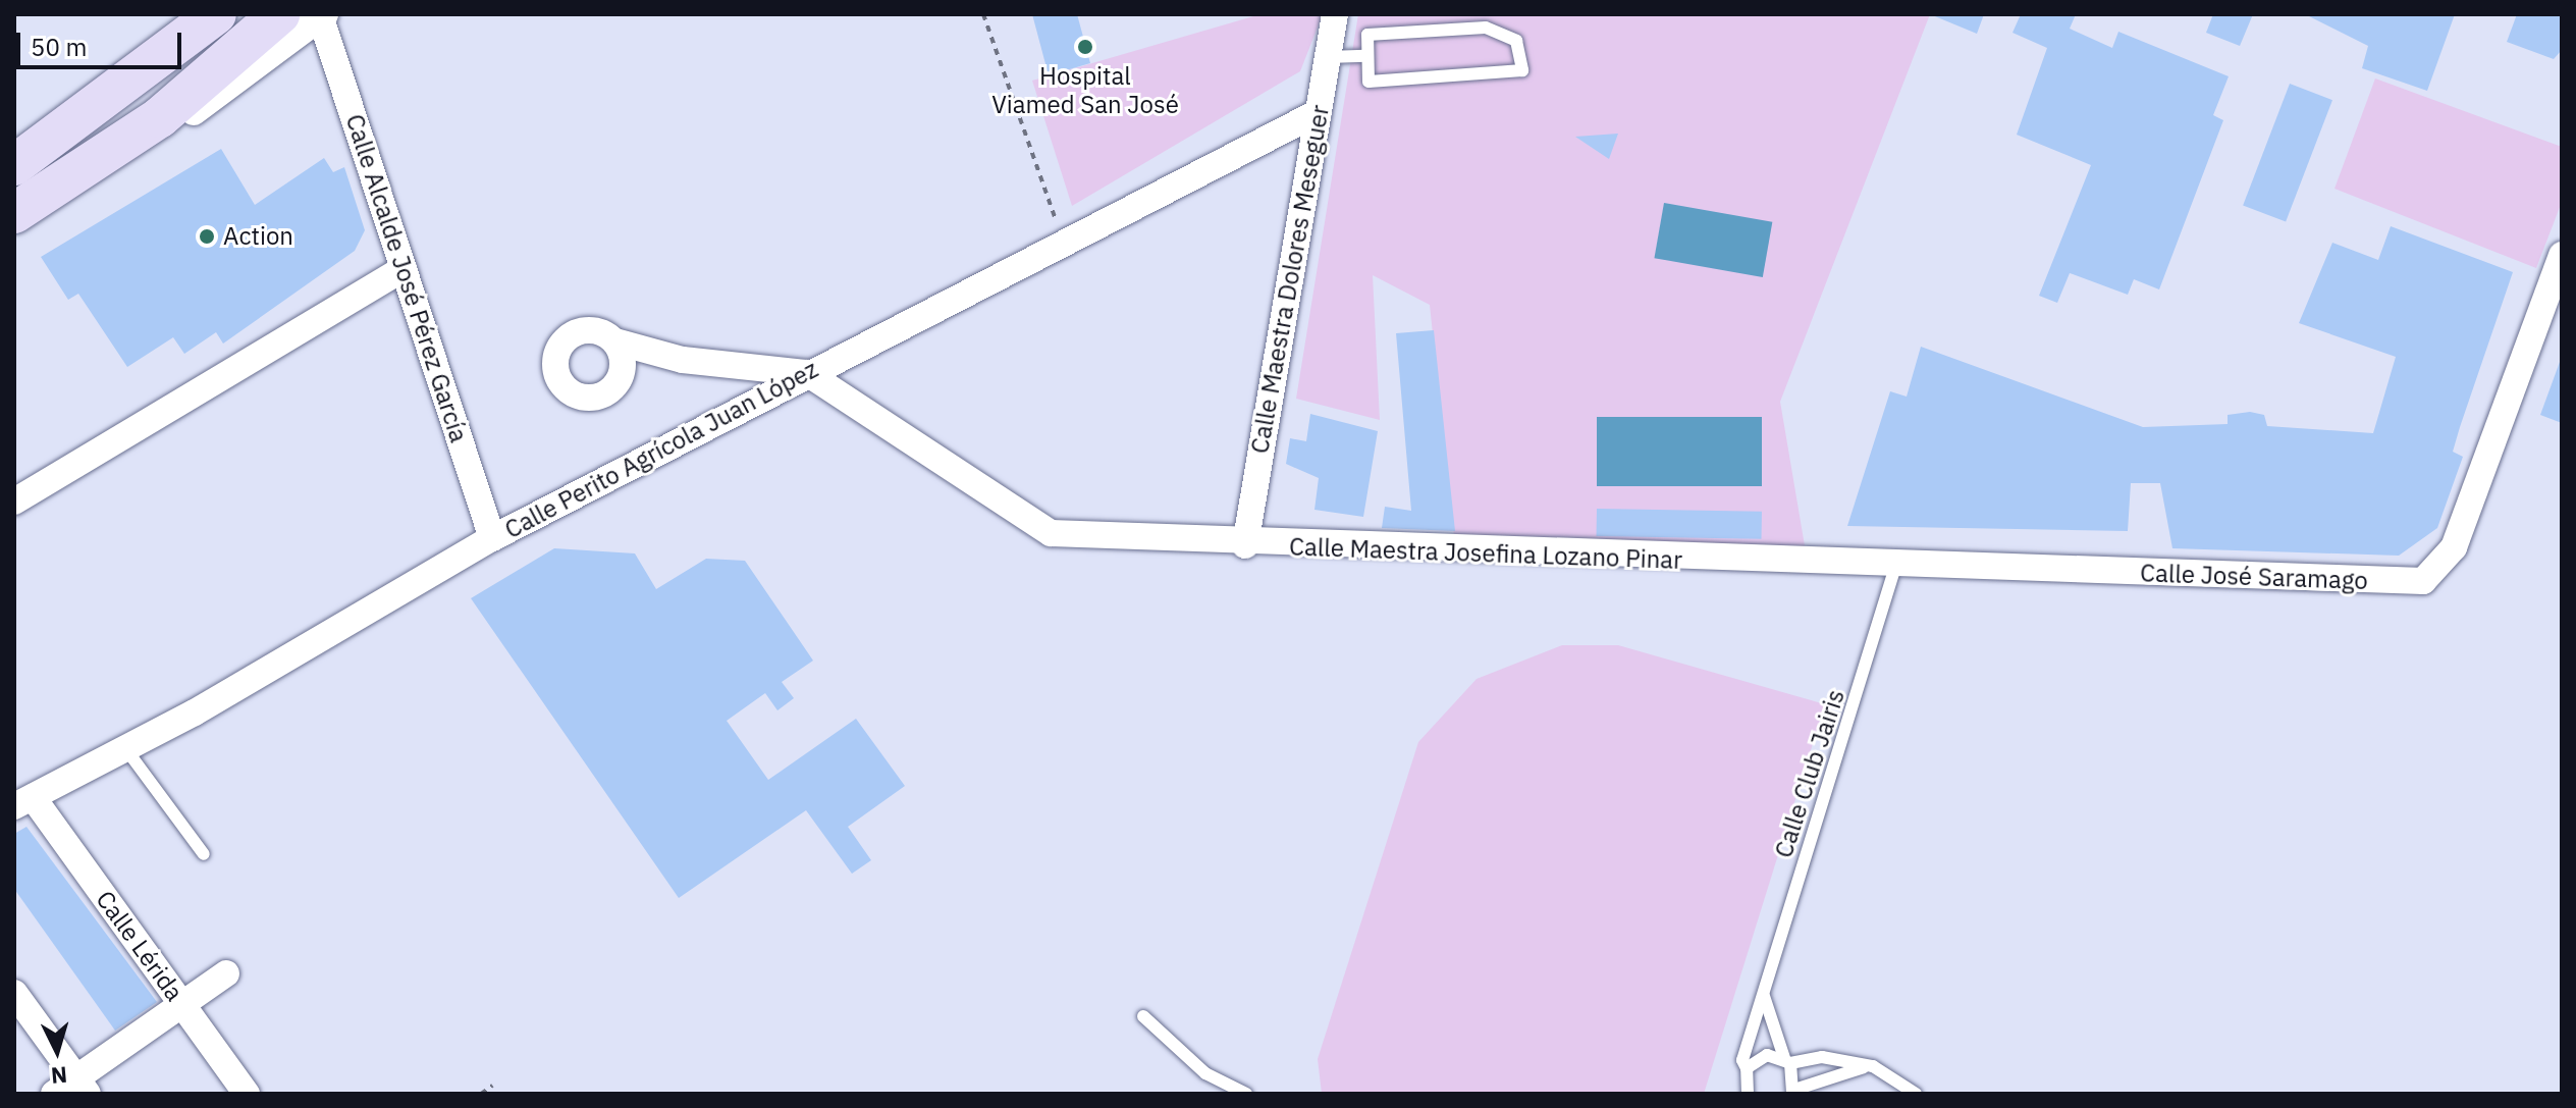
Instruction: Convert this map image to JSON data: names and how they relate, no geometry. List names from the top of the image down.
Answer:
{
  "streets": {
    "street": [
      "Calle Alcalde José Pérez García",
      "Calle Maestra Dolores Meseguer",
      "Calle Perito Agrícola Juan López",
      "Calle Maestra Josefina Lozano Pinar",
      "Calle José Saramago",
      "Calle Lérida"
    ],
    "lane": ["Calle Club Jairis"]
  },
  "crossings": [
    ["Calle Alcalde José Pérez García", "Calle Perito Agrícola Juan López"],
    ["Calle Maestra Dolores Meseguer", "Calle Perito Agrícola Juan López"],
    ["Calle Maestra Dolores Meseguer", "Calle Maestra Josefina Lozano Pinar"],
    ["Calle Perito Agrícola Juan López", "Calle Maestra Josefina Lozano Pinar"],
    ["Calle Perito Agrícola Juan López", "Calle Lérida"],
    ["Calle Maestra Josefina Lozano Pinar", "Calle José Saramago"],
    ["Calle José Saramago", "Calle Club Jairis"]
  ],
  "places": ["Hospital Viamed San José", "Action"],
  "scale_bar": "50 m",
  "north": "bottom"
}
